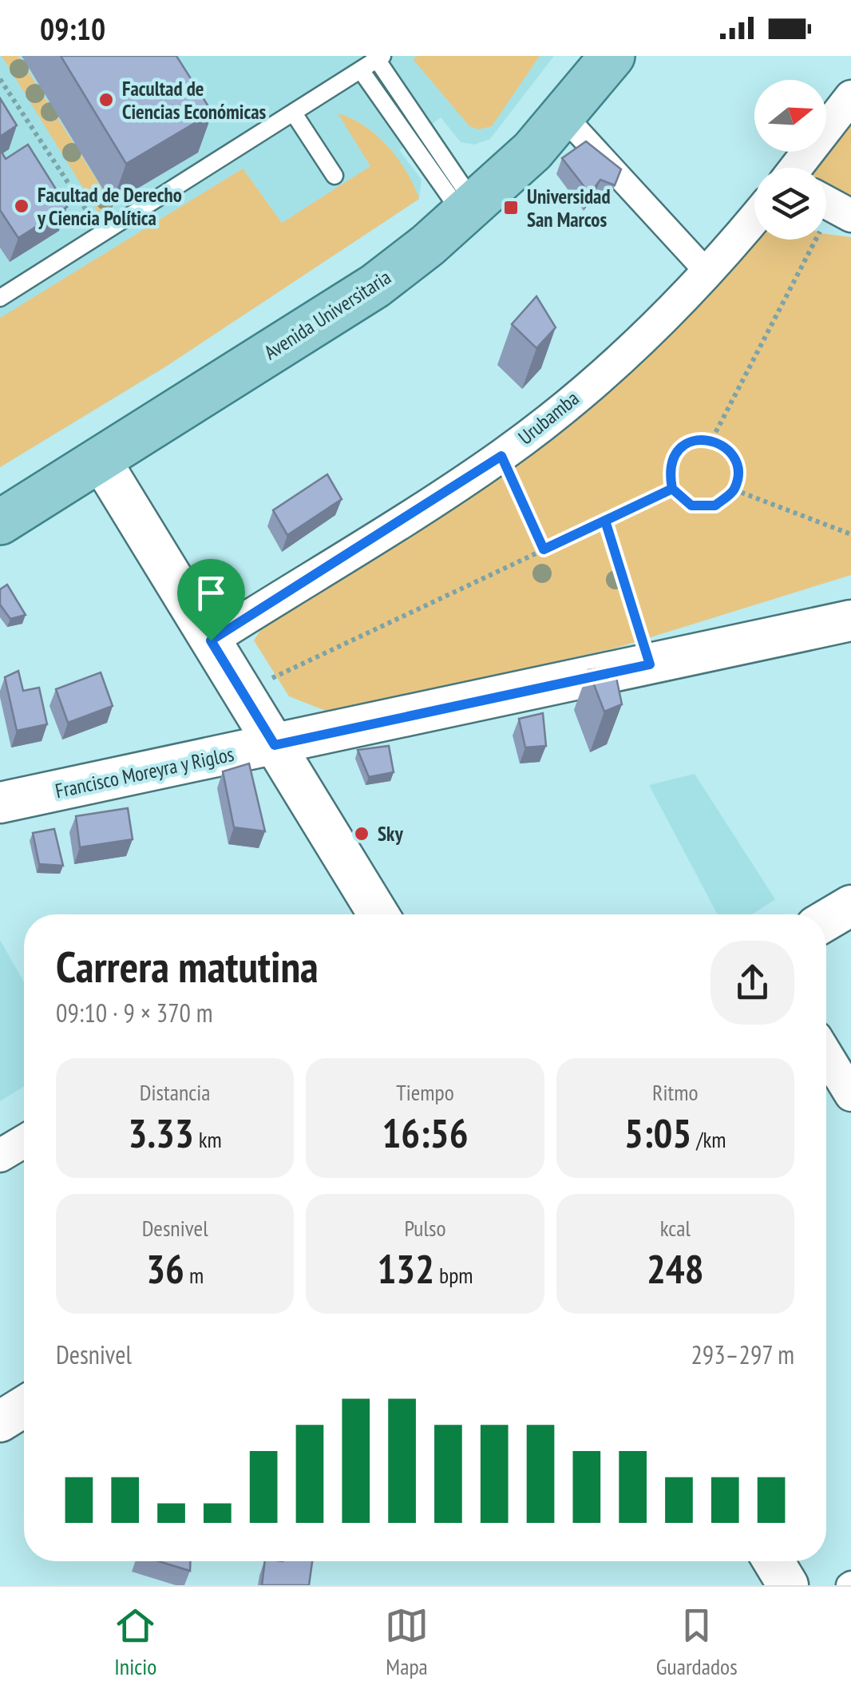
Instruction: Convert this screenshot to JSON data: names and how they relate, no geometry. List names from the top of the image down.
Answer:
{
  "streets": {
    "main road": ["Avenida Universitaria"],
    "street": ["Urubamba", "Francisco Moreyra y Riglos"]
  },
  "places": {
    "other": ["Facultad de Ciencias Económicas", "Facultad de Derecho y Ciencia Política", "Sky"],
    "transit": ["Universidad San Marcos"]
  },
  "north": "right",
  "page": {
    "status": "09:10",
    "heading": ["Carrera matutina", "09:10 · 9 × 370 m"],
    "stats": [
      ["Distancia", "3.33 km"],
      ["Tiempo", "16:56"],
      ["Ritmo", "5:05 /km"],
      ["Desnivel", "36 m"],
      ["Pulso", "132 bpm"],
      ["kcal", "248"]
    ],
    "chart": ["Desnivel", "293–297 m"],
    "tabs": ["Inicio", "Mapa", "Guardados"]
  }
}
